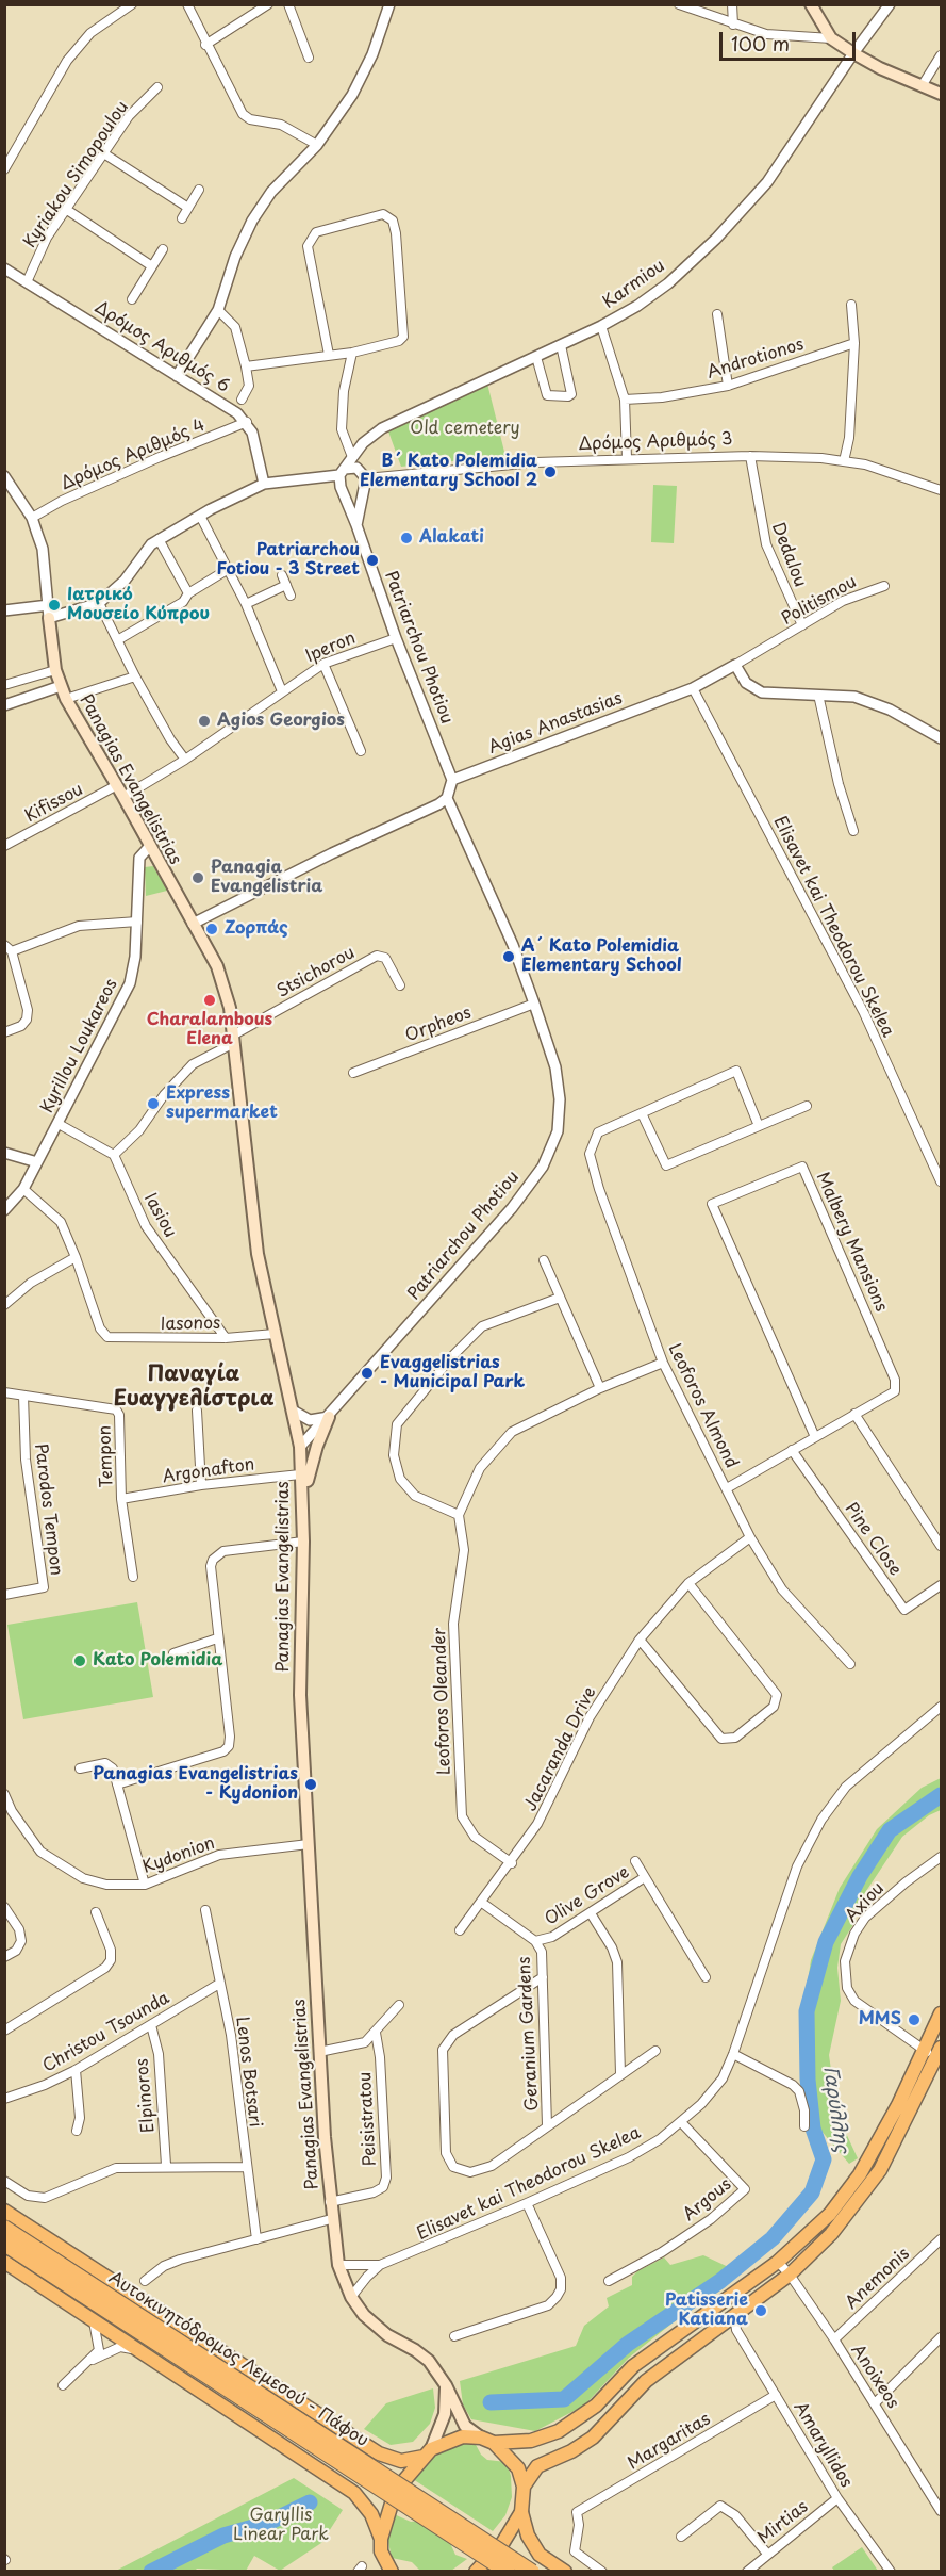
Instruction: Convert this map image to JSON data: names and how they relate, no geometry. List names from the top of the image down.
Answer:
{
  "streets": {
    "highway": ["Αυτοκινητόδρομος Λεμεσού - Πάφου"],
    "main road": ["Panagias Evangelistrias"],
    "street": [
      "Kyriakou Simopoulou",
      "Karmiou",
      "Δρόμος Αριθμός 6",
      "Androtionos",
      "Δρόμος Αριθμός 3",
      "Δρόμος Αριθμός 4",
      "Dedalou",
      "Politismou",
      "Iperon",
      "Patriarchou Photiou",
      "Agias Anastasias",
      "Kifissou",
      "Elisavet kai Theodorou Skelea",
      "Stsichorou",
      "Orpheos",
      "Kyrillou Loukareos",
      "Iasiou",
      "Malbery Mansions",
      "Iasonos",
      "Leoforos Almond",
      "Tempon",
      "Argonafton",
      "Parodos Tempon",
      "Pine Close",
      "Leoforos Oleander",
      "Jacaranda Drive",
      "Kydonion",
      "Olive Grove",
      "Axiou",
      "Christou Tsounda",
      "Geranium Gardens",
      "Lenos Botsari",
      "Elpinoros",
      "Peisistratou",
      "Argous",
      "Anemonis",
      "Anoixeos",
      "Margaritas",
      "Amaryllidos",
      "Mirtias"
    ]
  },
  "crossings": [
    ["Kyriakou Simopoulou", "Δρόμος Αριθμός 6"],
    ["Karmiou", "Δρόμος Αριθμός 3"],
    ["Karmiou", "Patriarchou Photiou"],
    ["Δρόμος Αριθμός 6", "Δρόμος Αριθμός 4"],
    ["Δρόμος Αριθμός 3", "Dedalou"],
    ["Δρόμος Αριθμός 3", "Patriarchou Photiou"],
    ["Dedalou", "Politismou"],
    ["Politismou", "Agias Anastasias"],
    ["Iperon", "Patriarchou Photiou"],
    ["Iperon", "Panagias Evangelistrias"],
    ["Patriarchou Photiou", "Agias Anastasias"],
    ["Patriarchou Photiou", "Panagias Evangelistrias"],
    ["Patriarchou Photiou", "Orpheos"],
    ["Agias Anastasias", "Elisavet kai Theodorou Skelea"],
    ["Panagias Evangelistrias", "Kifissou"],
    ["Panagias Evangelistrias", "Elisavet kai Theodorou Skelea"],
    ["Panagias Evangelistrias", "Stsichorou"],
    ["Panagias Evangelistrias", "Kyrillou Loukareos"],
    ["Panagias Evangelistrias", "Iasonos"],
    ["Panagias Evangelistrias", "Argonafton"],
    ["Panagias Evangelistrias", "Kydonion"],
    ["Panagias Evangelistrias", "Peisistratou"],
    ["Elisavet kai Theodorou Skelea", "Argous"],
    ["Stsichorou", "Iasiou"],
    ["Iasiou", "Iasonos"],
    ["Malbery Mansions", "Leoforos Almond"],
    ["Malbery Mansions", "Pine Close"],
    ["Leoforos Almond", "Jacaranda Drive"],
    ["Tempon", "Argonafton"],
    ["Tempon", "Parodos Tempon"],
    ["Leoforos Oleander", "Jacaranda Drive"],
    ["Jacaranda Drive", "Olive Grove"],
    ["Olive Grove", "Geranium Gardens"],
    ["Christou Tsounda", "Lenos Botsari"],
    ["Christou Tsounda", "Elpinoros"],
    ["Anemonis", "Anoixeos"],
    ["Margaritas", "Amaryllidos"],
    ["Amaryllidos", "Mirtias"]
  ],
  "districts": ["Παναγία Ευαγγελίστρια"],
  "water": ["Γαρύλλης"],
  "parks": ["Old cemetery", "Garyllis Linear Park"],
  "places": [
    "B´ Kato Polemidia Elementary School 2",
    "Alakati",
    "Patriarchou Fotiou - 3 Street",
    "Ιατρικό Μουσείο Κύπρου",
    "Agios Georgios",
    "Panagia Evangelistria",
    "Ζορπάς",
    "A´ Kato Polemidia Elementary School",
    "Charalambous Elena",
    "Express supermarket",
    "Evaggelistrias - Municipal Park",
    "Kato Polemidia",
    "Panagias Evangelistrias - Kydonion",
    "MMS",
    "Patisserie Katiana"
  ],
  "scale_bar": "100 m"
}
